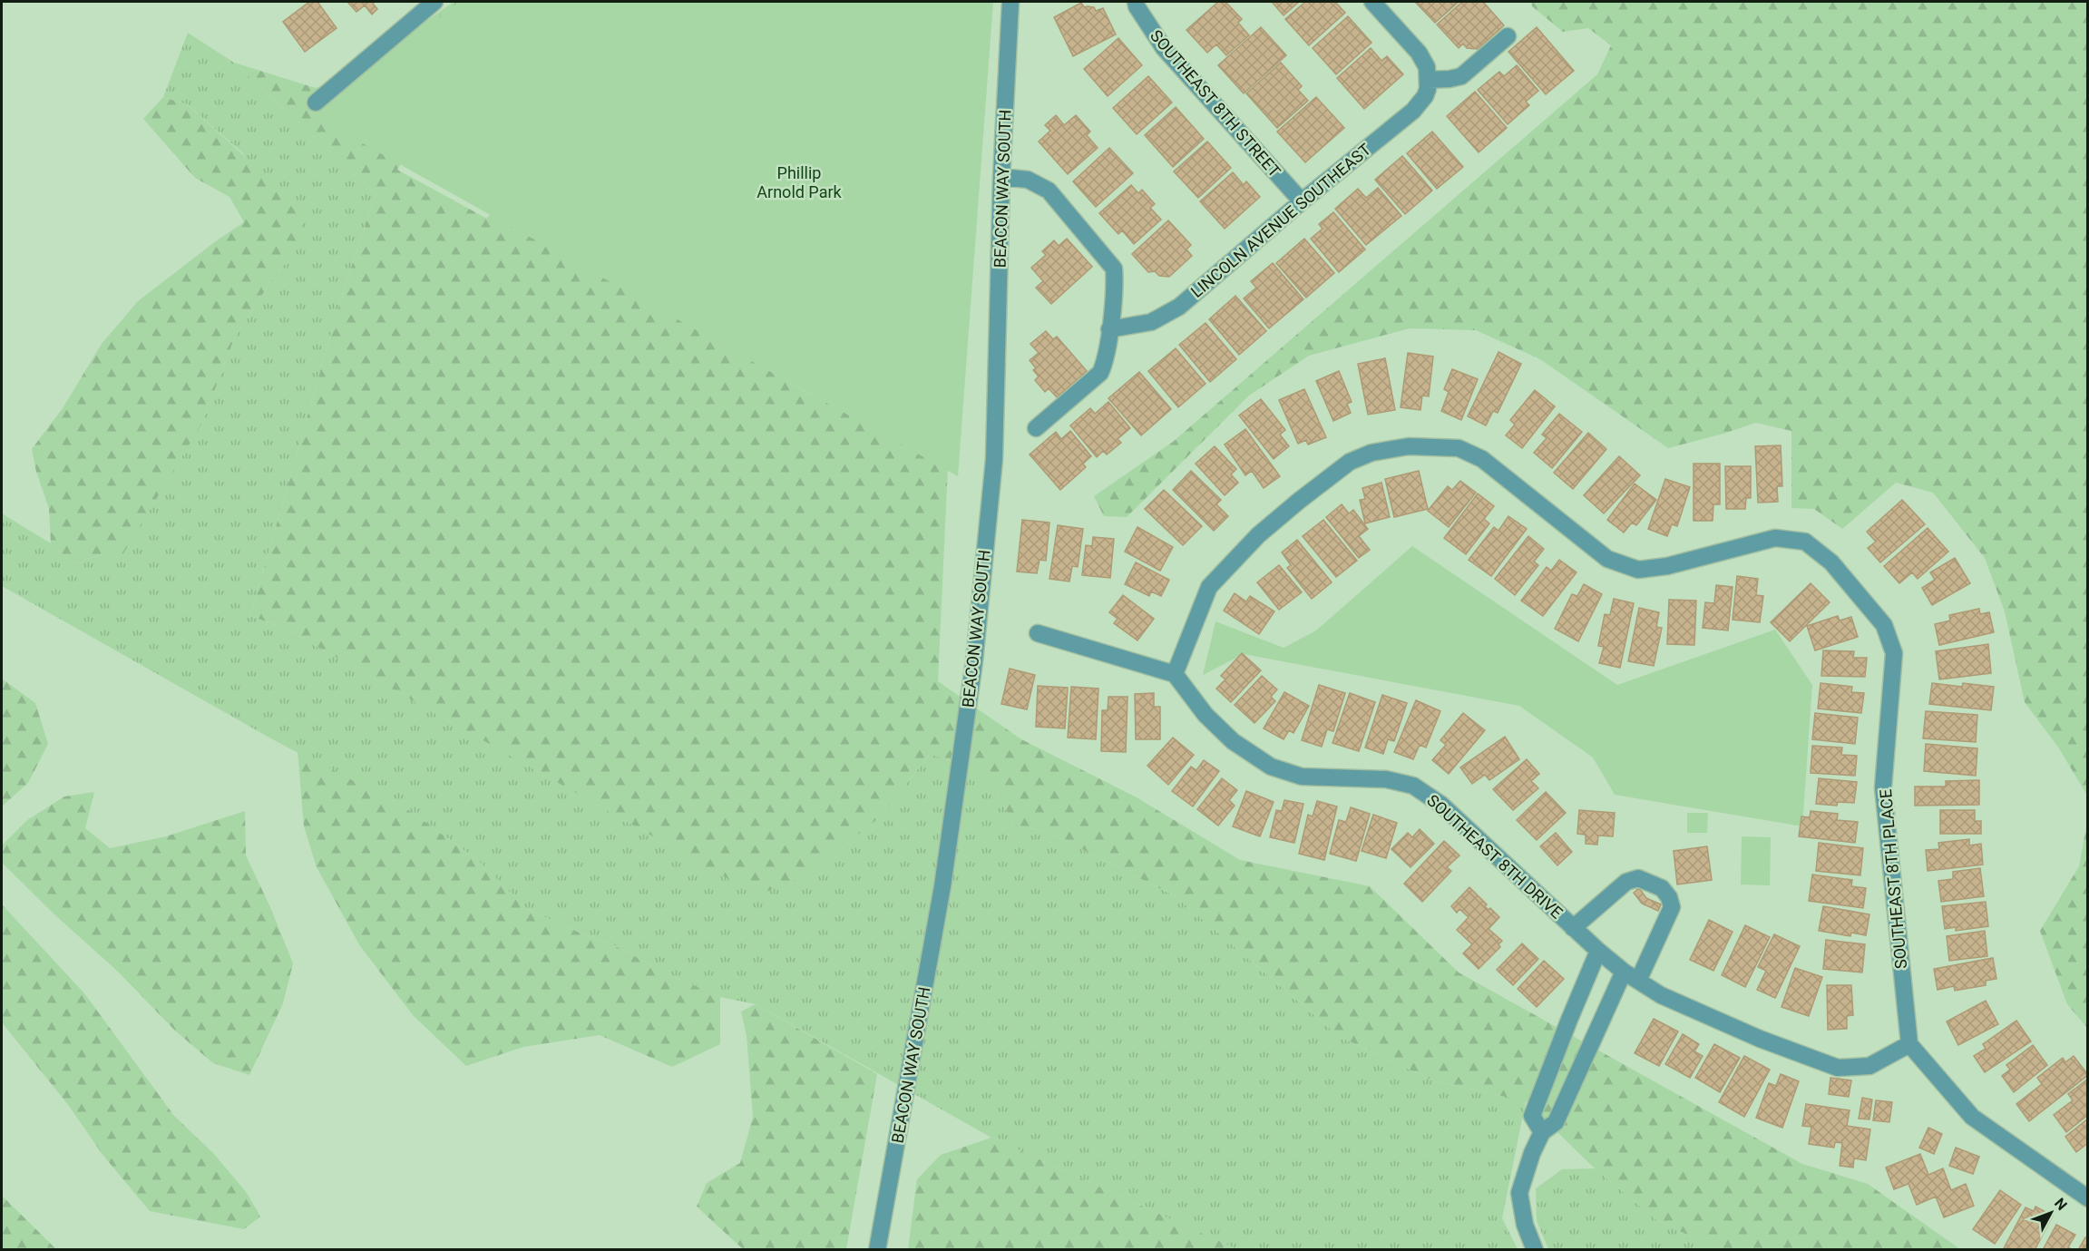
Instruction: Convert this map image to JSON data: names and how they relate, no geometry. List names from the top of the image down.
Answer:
{
  "streets": {
    "street": [
      "SOUTHEAST 8TH STREET",
      "BEACON WAY SOUTH",
      "LINCOLN AVENUE SOUTHEAST",
      "SOUTHEAST 8TH DRIVE",
      "SOUTHEAST 8TH PLACE"
    ]
  },
  "crossings": [
    ["SOUTHEAST 8TH STREET", "LINCOLN AVENUE SOUTHEAST"],
    ["SOUTHEAST 8TH DRIVE", "SOUTHEAST 8TH PLACE"]
  ],
  "parks": ["Phillip Arnold Park"],
  "north": "top right"
}
